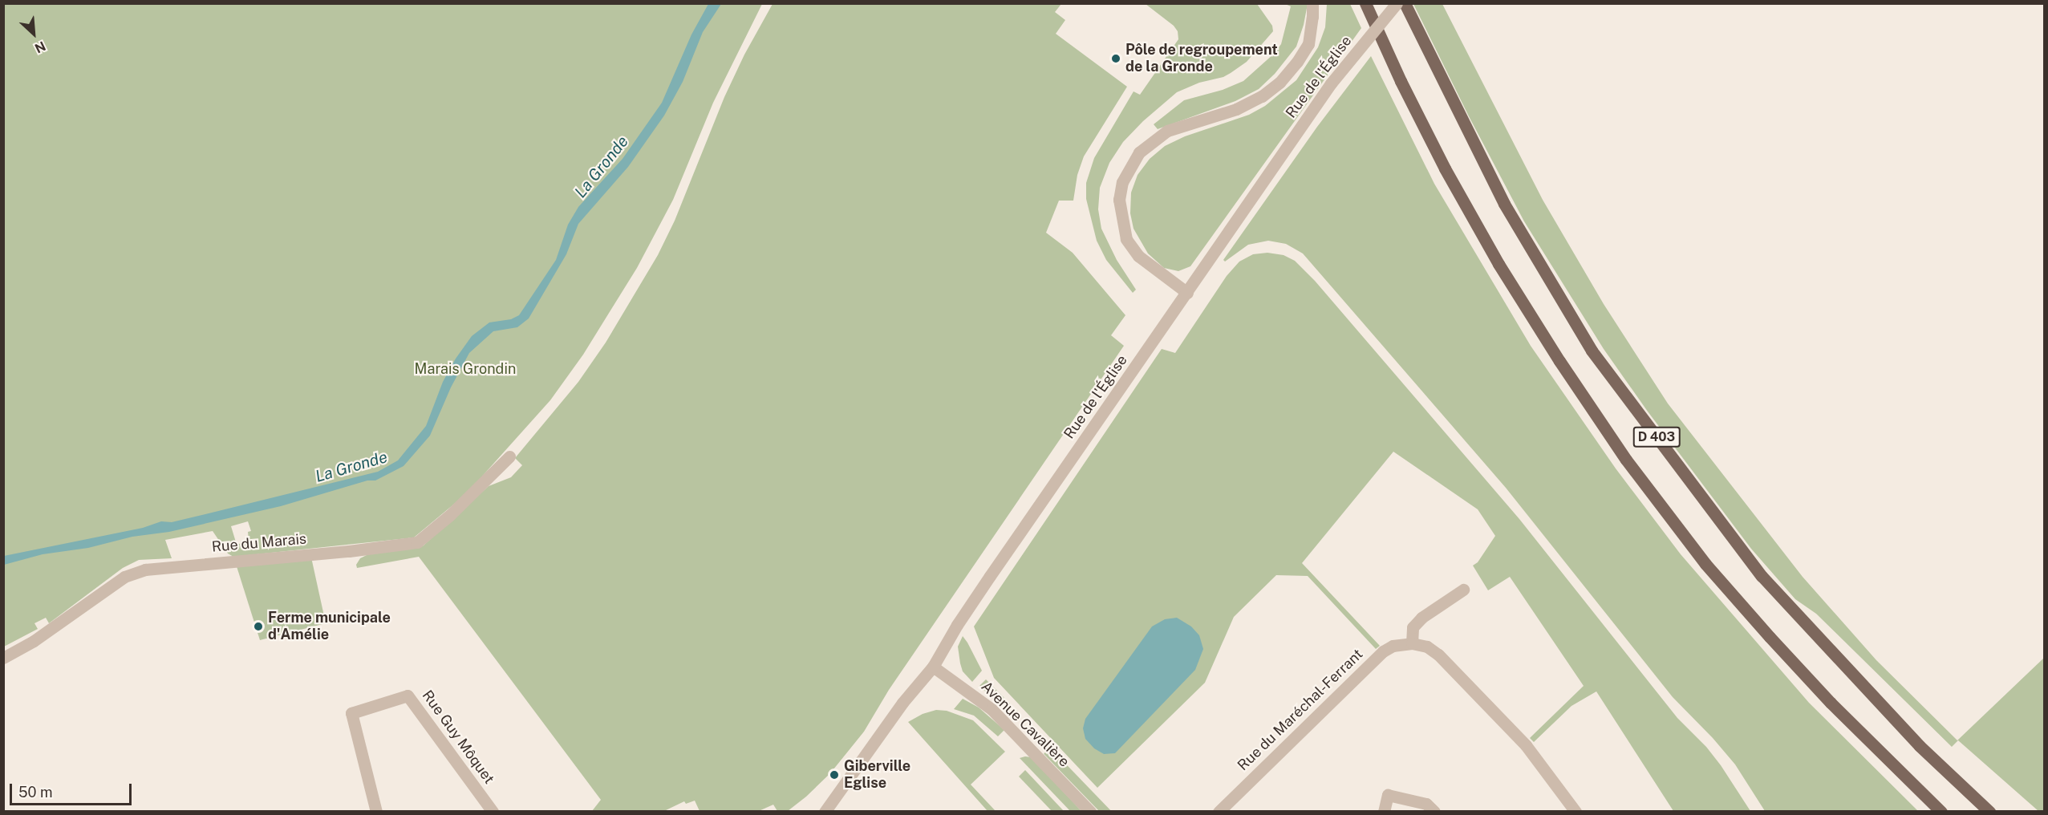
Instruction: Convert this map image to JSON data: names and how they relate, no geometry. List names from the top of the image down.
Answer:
{
  "streets": {
    "main road": ["D 403"],
    "street": [
      "Rue de l'Église",
      "Rue du Marais",
      "Rue du Maréchal-Ferrant",
      "Avenue Cavalière",
      "Rue Guy Môquet"
    ]
  },
  "crossings": [
    ["Rue de l'Église", "Avenue Cavalière"]
  ],
  "water": ["La Gronde"],
  "parks": ["Marais Grondin"],
  "places": ["Pôle de regroupement de la Gronde", "Ferme municipale d'Amélie", "Giberville Eglise"],
  "scale_bar": "50 m",
  "north": "bottom right"
}
